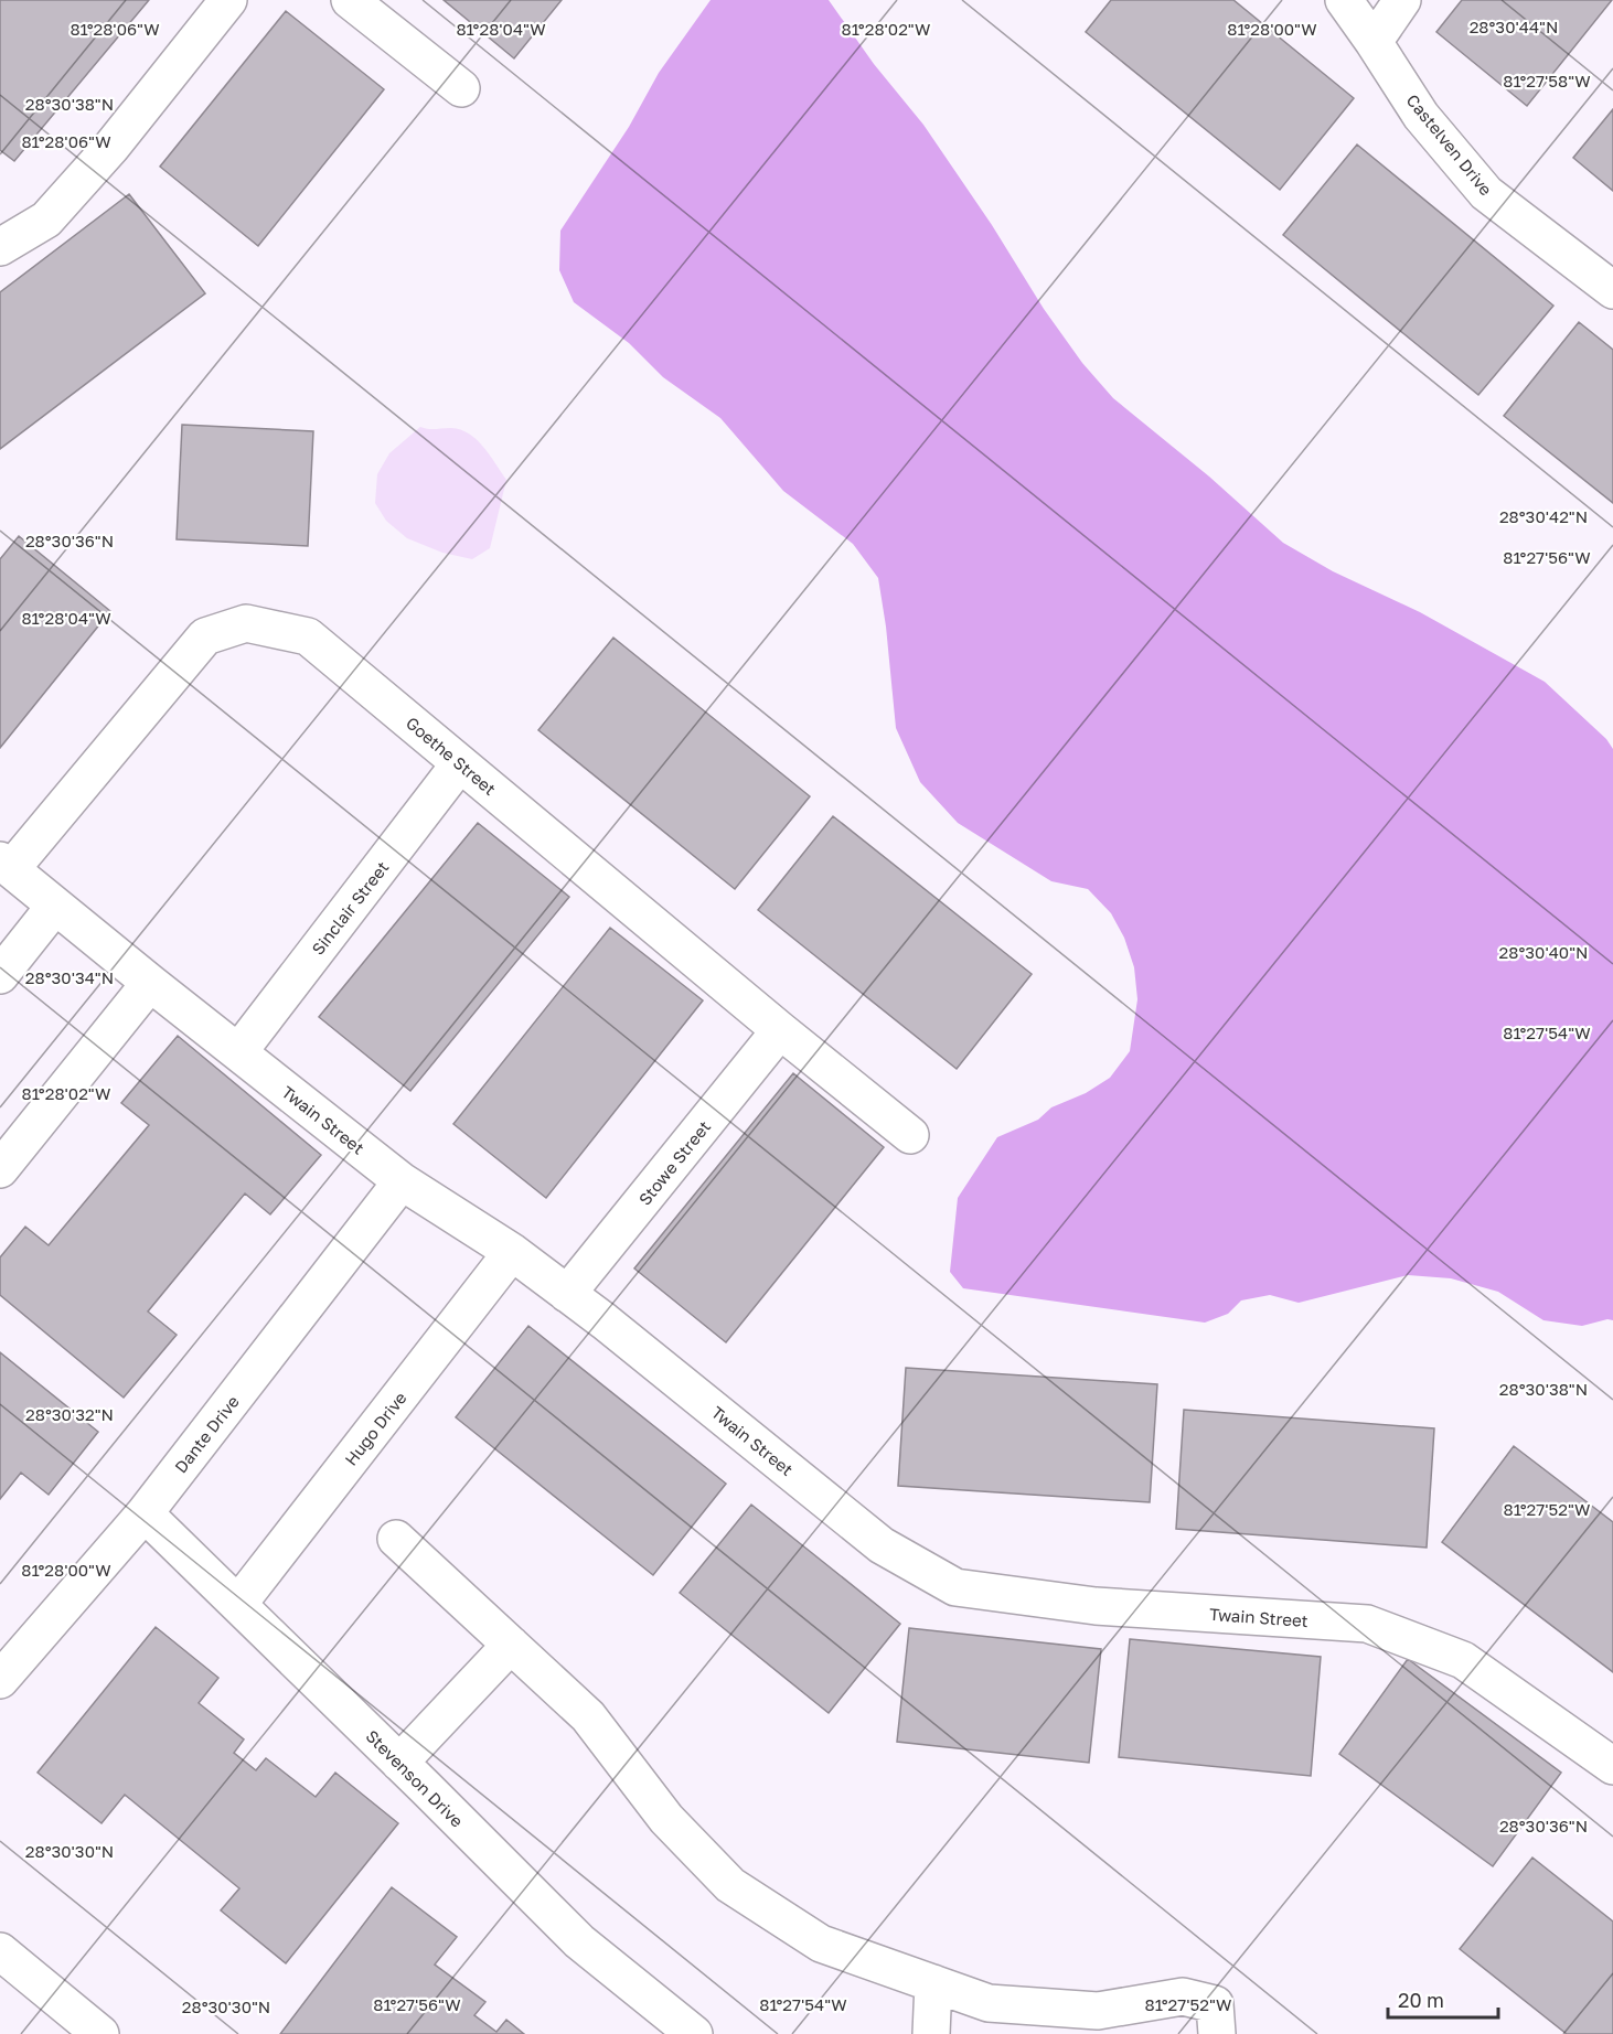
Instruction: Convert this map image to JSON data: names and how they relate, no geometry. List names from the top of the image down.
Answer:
{
  "streets": {
    "street": [
      "Castelven Drive",
      "Goethe Street",
      "Sinclair Street",
      "Twain Street",
      "Stowe Street",
      "Hugo Drive",
      "Dante Drive",
      "Stevenson Drive"
    ]
  },
  "crossings": [
    ["Goethe Street", "Sinclair Street"],
    ["Goethe Street", "Twain Street"],
    ["Goethe Street", "Stowe Street"],
    ["Sinclair Street", "Twain Street"],
    ["Twain Street", "Stowe Street"],
    ["Twain Street", "Hugo Drive"],
    ["Twain Street", "Dante Drive"],
    ["Hugo Drive", "Stevenson Drive"],
    ["Dante Drive", "Stevenson Drive"]
  ],
  "scale_bar": "20 m",
  "coordinates": [
    "28°30'44\"N",
    "81°28'06\"W",
    "81°28'04\"W",
    "81°28'00\"W",
    "81°28'02\"W",
    "81°27'58\"W",
    "28°30'38\"N",
    "28°30'42\"N",
    "28°30'36\"N",
    "81°27'56\"W",
    "28°30'40\"N",
    "28°30'34\"N",
    "81°27'54\"W",
    "28°30'32\"N",
    "81°27'52\"W",
    "28°30'30\"N"
  ]
}
